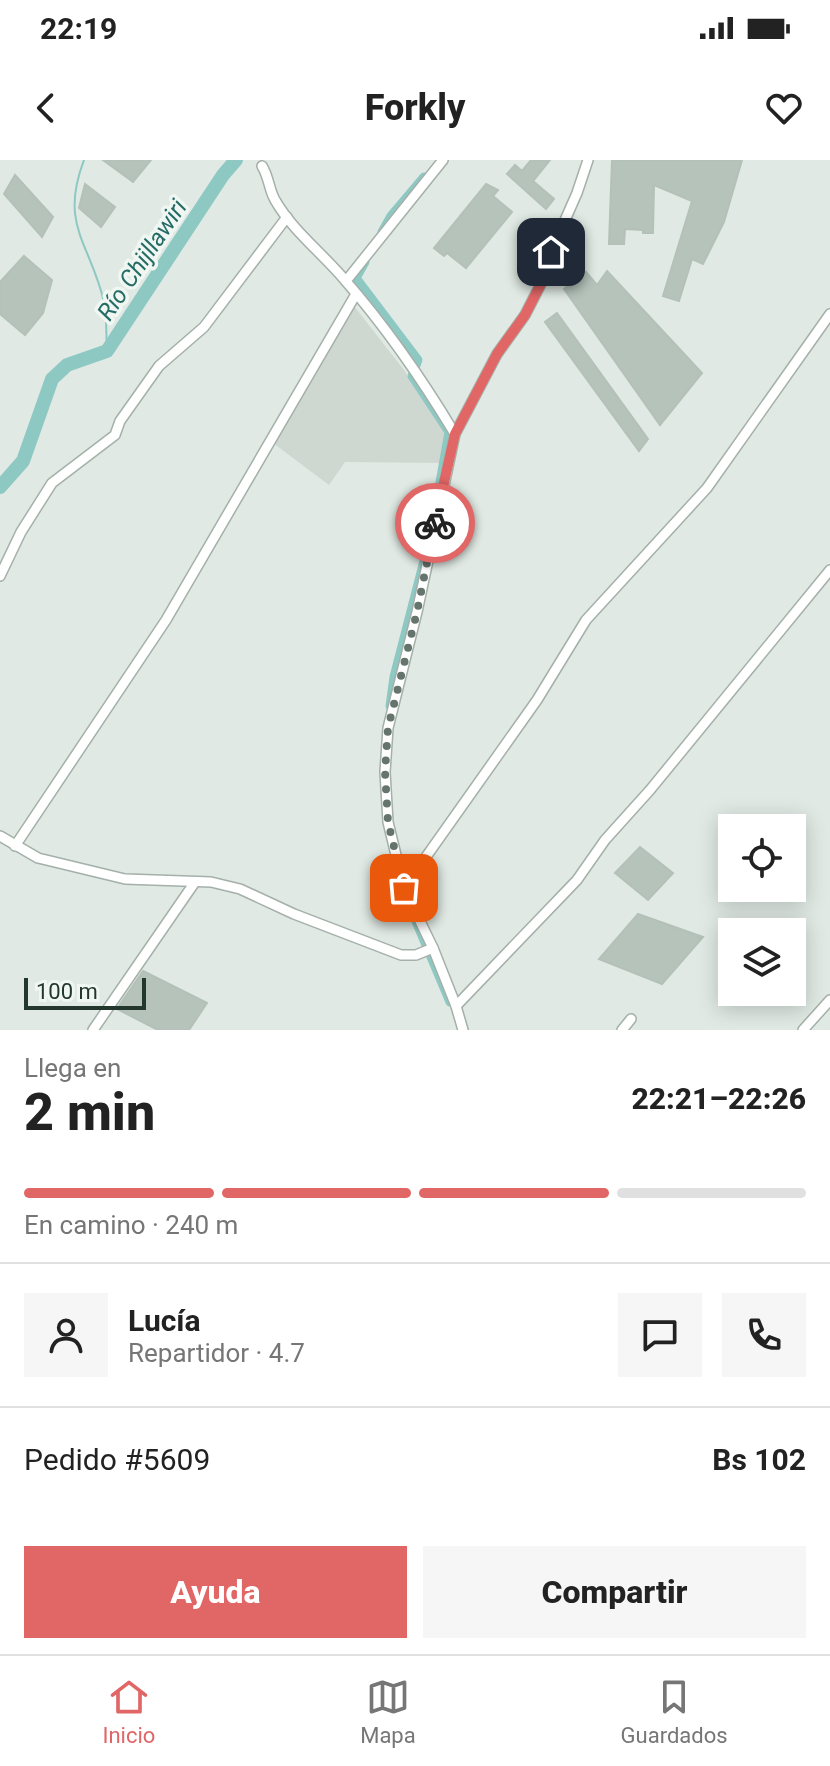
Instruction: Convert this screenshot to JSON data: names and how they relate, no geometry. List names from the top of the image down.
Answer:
{
  "water": ["Río Chijllawiri"],
  "scale_bar": "100 m",
  "page": {
    "status": "22:19",
    "header": "Forkly",
    "scale": "100 m",
    "heading": ["2 min", "Llega en", "22:21–22:26"],
    "panel": [
      "Lucía",
      "Repartidor · 4.7",
      "Pedido #5609",
      "Bs 102"
    ],
    "bar": "En camino · 240 m",
    "buttons": ["Ayuda", "Compartir"],
    "tabs": ["Inicio", "Mapa", "Guardados"]
  }
}
